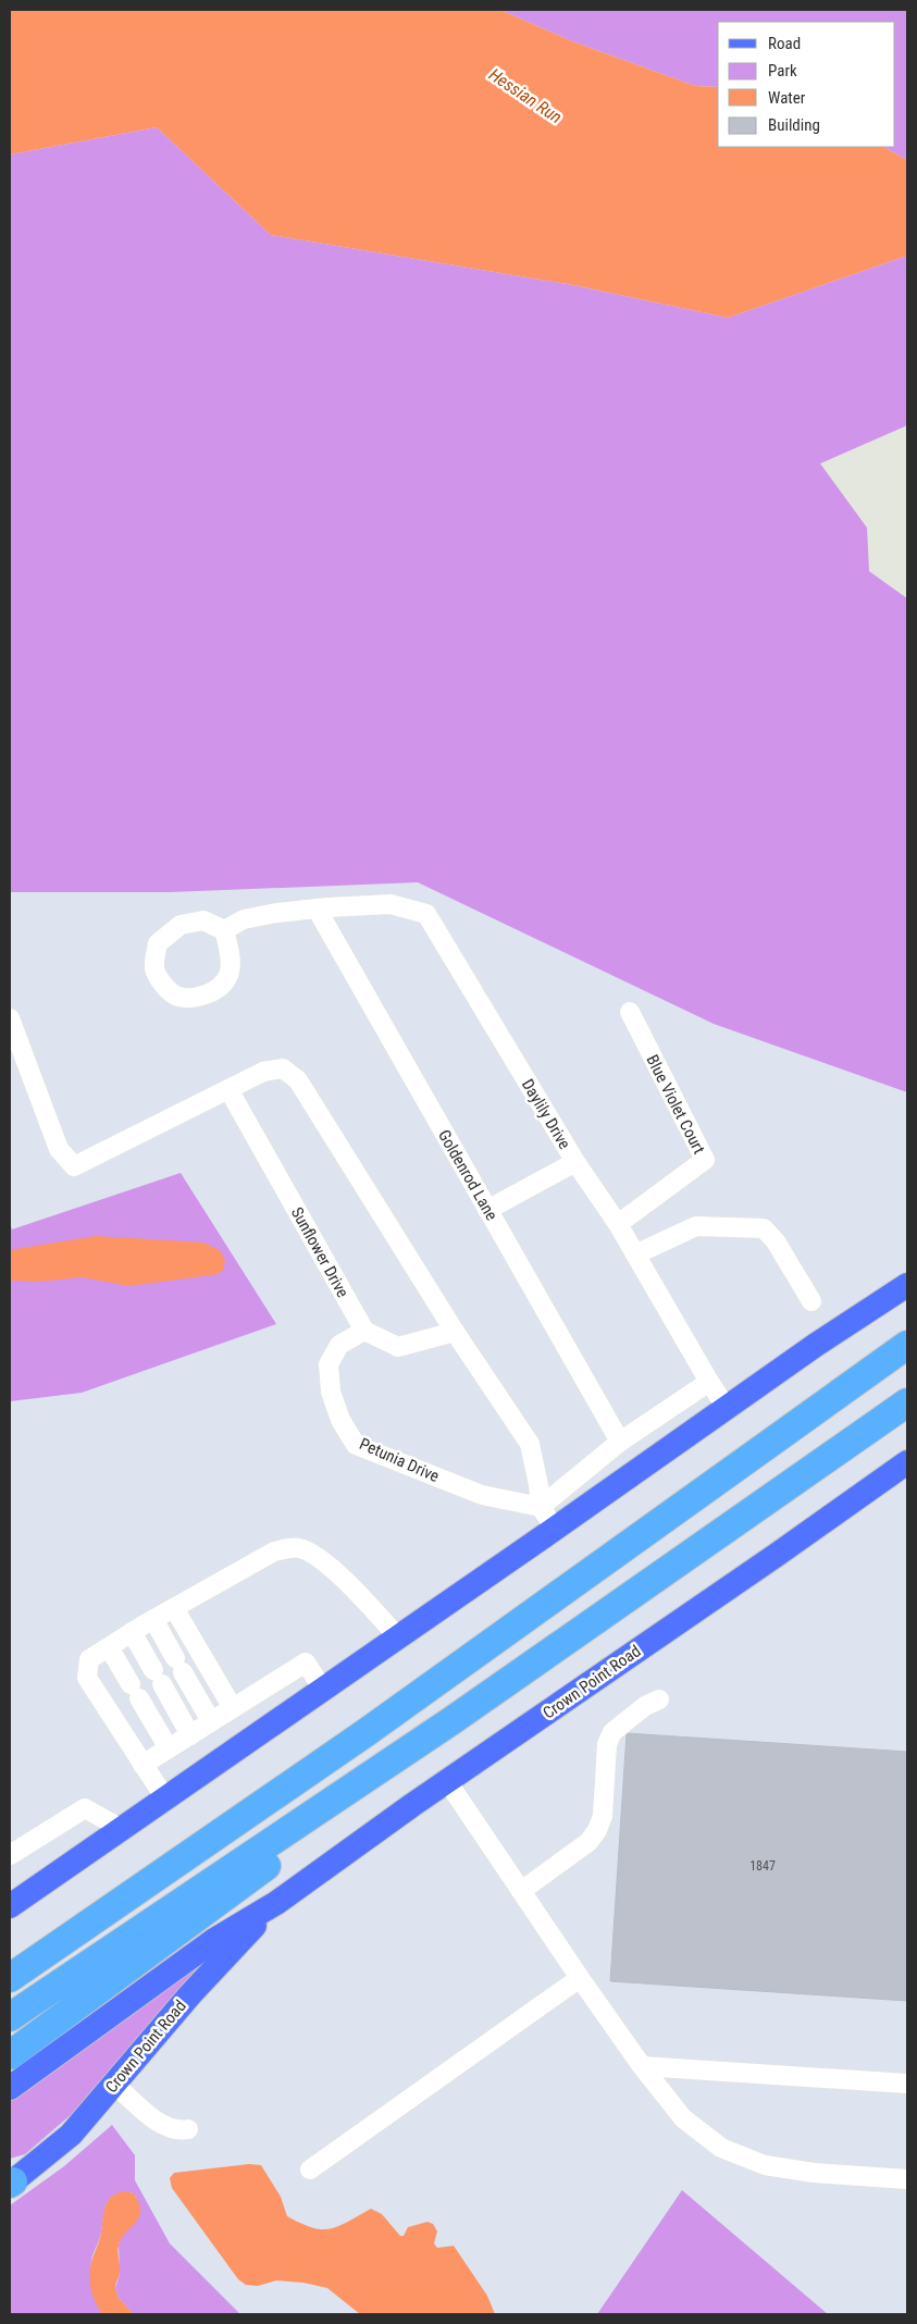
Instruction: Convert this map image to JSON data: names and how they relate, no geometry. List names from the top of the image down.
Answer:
{
  "streets": {
    "main road": ["Crown Point Road"],
    "street": [
      "Blue Violet Court",
      "Daylily Drive",
      "Goldenrod Lane",
      "Sunflower Drive",
      "Petunia Drive"
    ]
  },
  "crossings": [
    ["Blue Violet Court", "Daylily Drive"],
    ["Daylily Drive", "Goldenrod Lane"],
    ["Sunflower Drive", "Petunia Drive"]
  ],
  "water": ["Hessian Run"],
  "house_numbers": ["1847"],
  "legend": [
    "Road",
    "Park",
    "Water",
    "Building"
  ]
}
